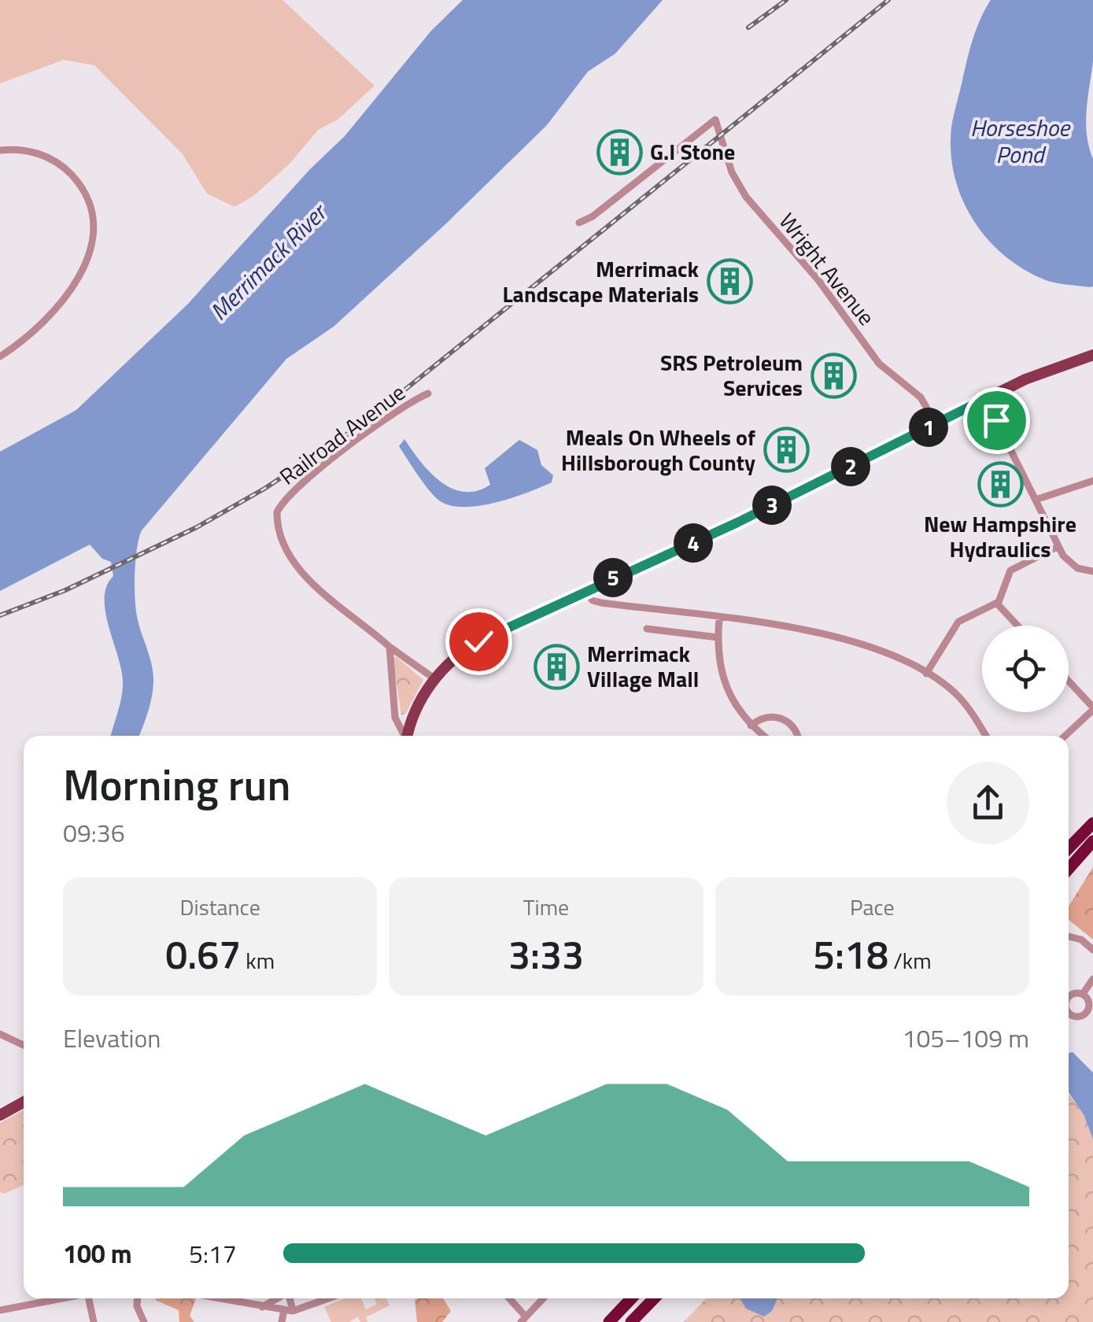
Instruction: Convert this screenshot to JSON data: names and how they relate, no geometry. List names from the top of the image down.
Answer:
{
  "streets": {
    "street": ["Wright Avenue", "Railroad Avenue"]
  },
  "water": ["Horseshoe Pond", "Merrimack River"],
  "places": {
    "building": [
      "G.I Stone",
      "Merrimack Landscape Materials",
      "SRS Petroleum Services",
      "Meals On Wheels of Hillsborough County",
      "New Hampshire Hydraulics",
      "Merrimack Village Mall"
    ]
  },
  "page": {
    "pins": [
      "1",
      "2",
      "3",
      "4",
      "5"
    ],
    "heading": ["Morning run", "09:36"],
    "stats": [
      ["Distance", "0.67 km"],
      ["Time", "3:33"],
      ["Pace", "5:18 /km"]
    ],
    "chart": ["Elevation", "105–109 m"],
    "list": [
      {
        "name": "100 m",
        "note": "5:17"
      }
    ]
  }
}
